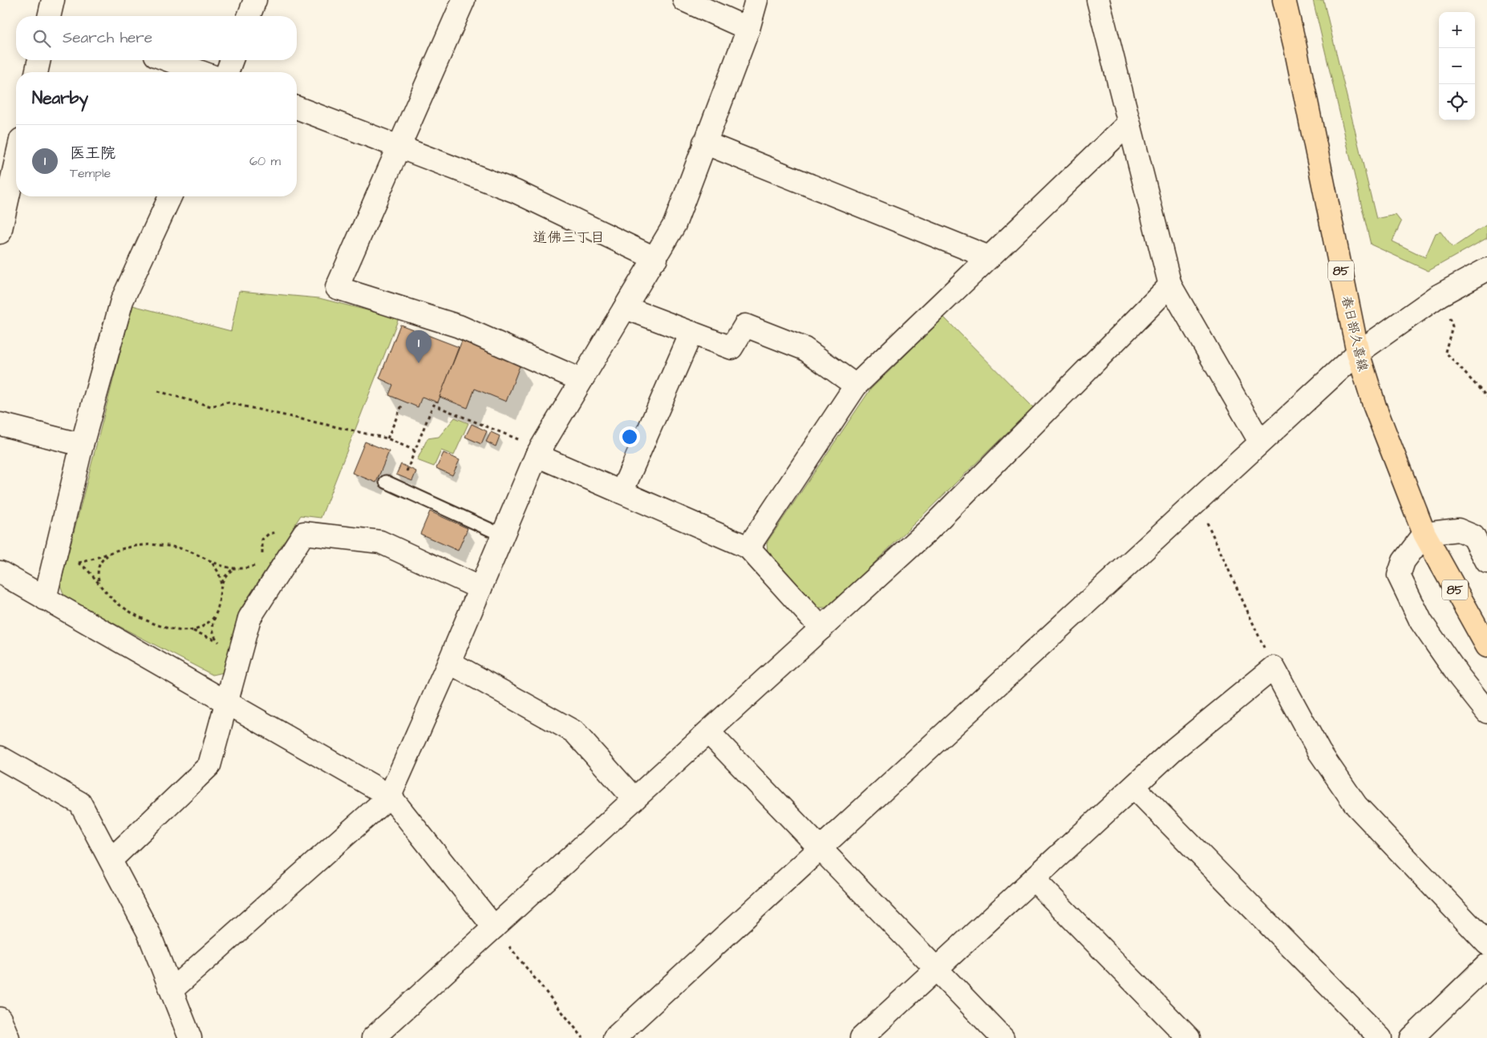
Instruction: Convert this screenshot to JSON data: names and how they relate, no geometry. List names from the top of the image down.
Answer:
{
  "streets": {
    "main road": ["85", "春日部久喜線"]
  },
  "districts": ["道佛三丁目"],
  "page": {
    "map_buttons": ["+", "−"],
    "search": "Search here",
    "heading": "Nearby",
    "list": [
      {
        "mark": "1",
        "name": "医王院",
        "note": "Temple",
        "value": "60 m"
      }
    ],
    "pins": "1"
  }
}
